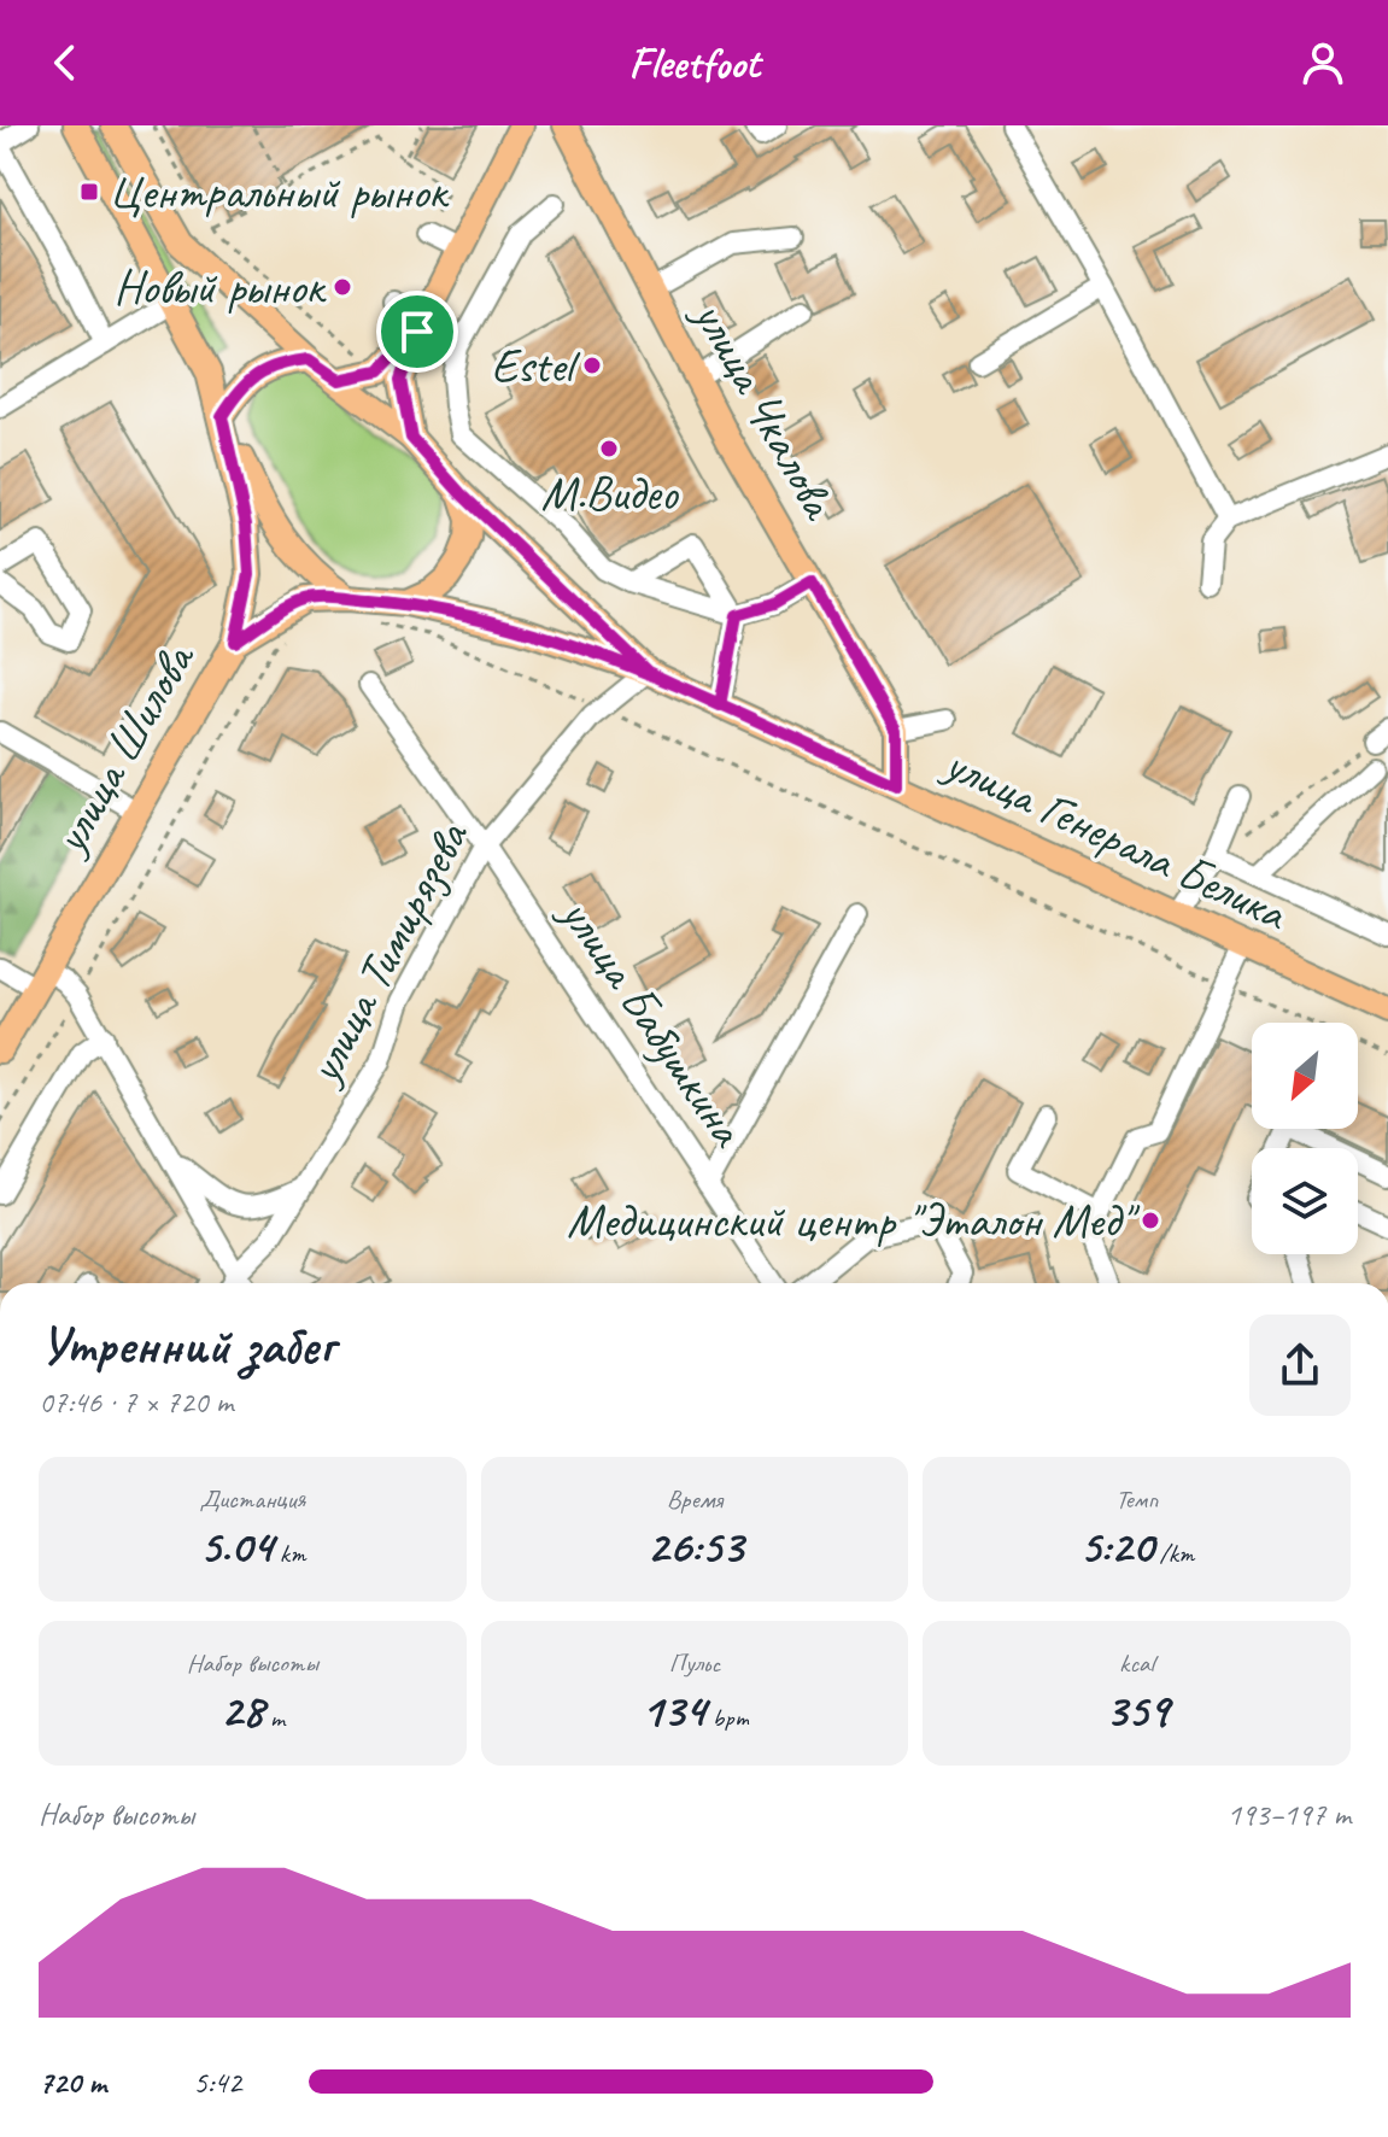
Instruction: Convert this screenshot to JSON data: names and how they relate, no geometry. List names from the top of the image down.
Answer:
{
  "streets": {
    "main road": ["улица Чкалова", "улица Шилова", "улица Генерала Белика"],
    "street": ["улица Тимирязева", "улица Бабушкина"]
  },
  "crossings": [
    ["улица Генерала Белика", "улица Тимирязева"],
    ["улица Тимирязева", "улица Бабушкина"]
  ],
  "places": {
    "transit": ["Центральный рынок"],
    "other": [
      "Новый рынок",
      "Estel",
      "М.Видео",
      "Медицинский центр \"Эталон Мед\""
    ]
  },
  "north": "bottom left",
  "page": {
    "header": "Fleetfoot",
    "heading": ["Утренний забег", "07:46 · 7 × 720 m"],
    "stats": [
      ["Дистанция", "5.04 km"],
      ["Время", "26:53"],
      ["Темп", "5:20 /km"],
      ["Набор высоты", "28 m"],
      ["Пульс", "134 bpm"],
      ["kcal", "359"]
    ],
    "chart": ["Набор высоты", "193–197 m"],
    "list": [
      {
        "name": "720 m",
        "note": "5:42"
      }
    ]
  }
}
